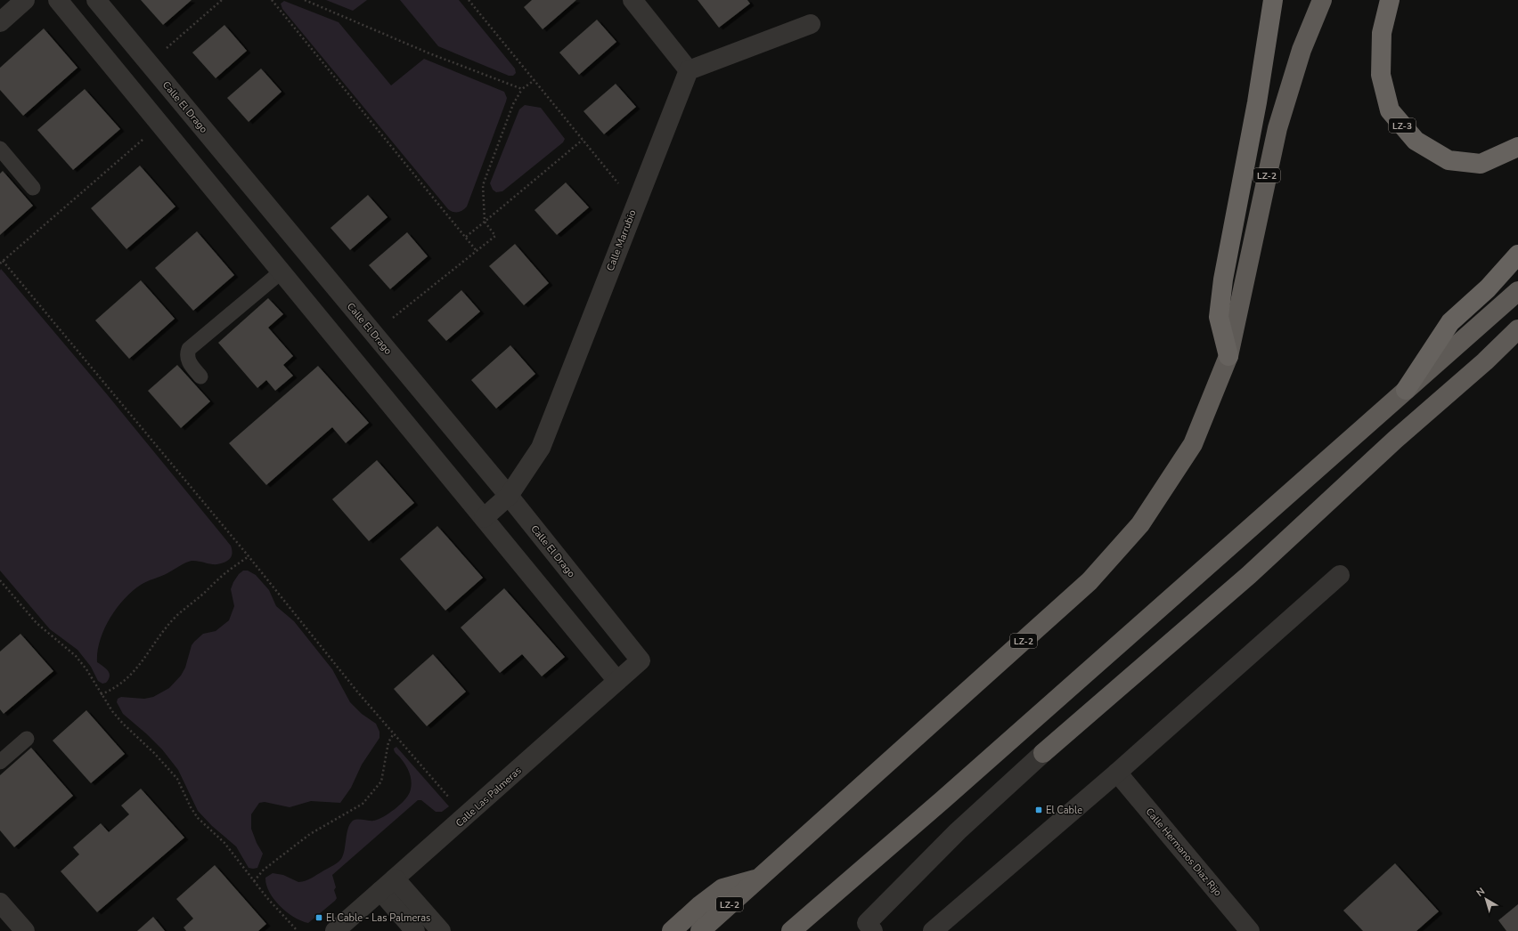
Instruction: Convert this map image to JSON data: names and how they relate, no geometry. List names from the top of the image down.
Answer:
{
  "streets": {
    "highway": ["LZ-3", "LZ-2"],
    "street": [
      "Calle El Drago",
      "Calle Marrubio",
      "Calle Las Palmeras",
      "Calle Hermanos Diaz Rijo"
    ]
  },
  "crossings": [
    ["Calle El Drago", "Calle Marrubio"],
    ["Calle El Drago", "Calle Las Palmeras"]
  ],
  "places": {
    "transit": ["El Cable", "El Cable - Las Palmeras"]
  },
  "north": "top left"
}
